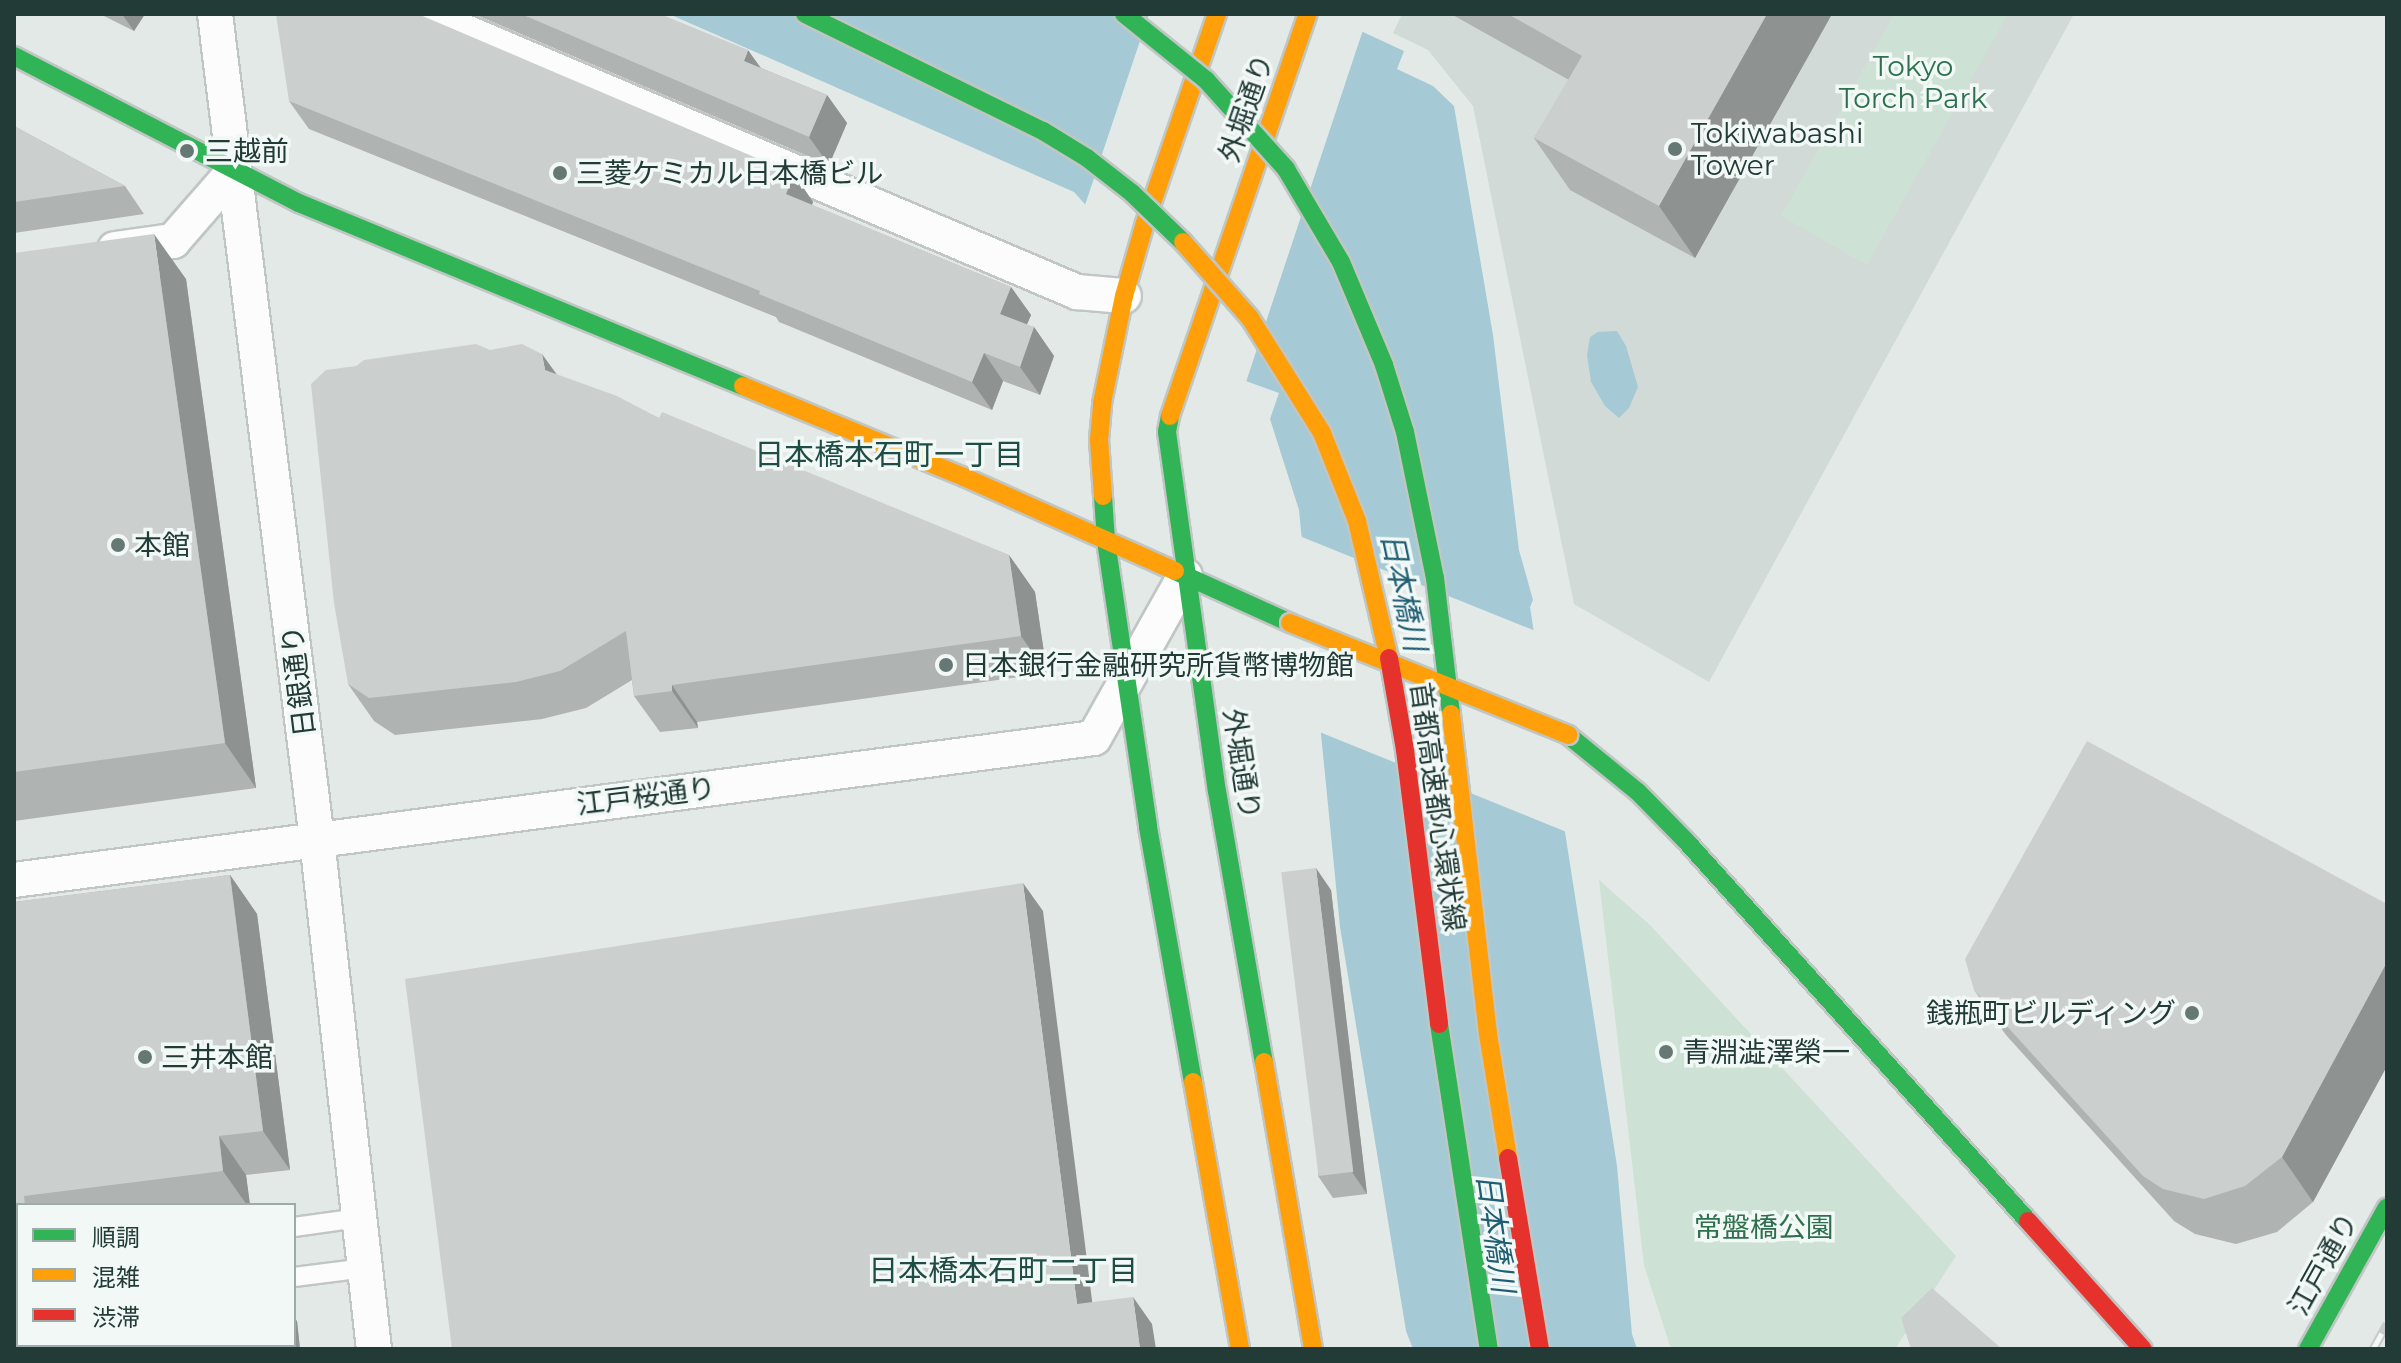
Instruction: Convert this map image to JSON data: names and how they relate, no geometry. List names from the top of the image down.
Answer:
{
  "streets": {
    "main road": ["外堀通り", "首都高速都心環状線", "江戸通り"],
    "street": ["日銀通り", "江戸桜通り"]
  },
  "crossings": [
    ["外堀通り", "江戸桜通り"],
    ["日銀通り", "江戸桜通り"]
  ],
  "districts": ["日本橋本石町一丁目", "日本橋本石町二丁目"],
  "water": ["日本橋川"],
  "parks": ["Tokyo Torch Park", "常盤橋公園"],
  "places": [
    "Tokiwabashi Tower",
    "三越前",
    "三菱ケミカル日本橋ビル",
    "本館",
    "日本銀行金融研究所貨幣博物館",
    "銭瓶町ビルディング",
    "青淵澁澤榮一",
    "三井本館"
  ],
  "legend": ["順調", "混雑", "渋滞"]
}
